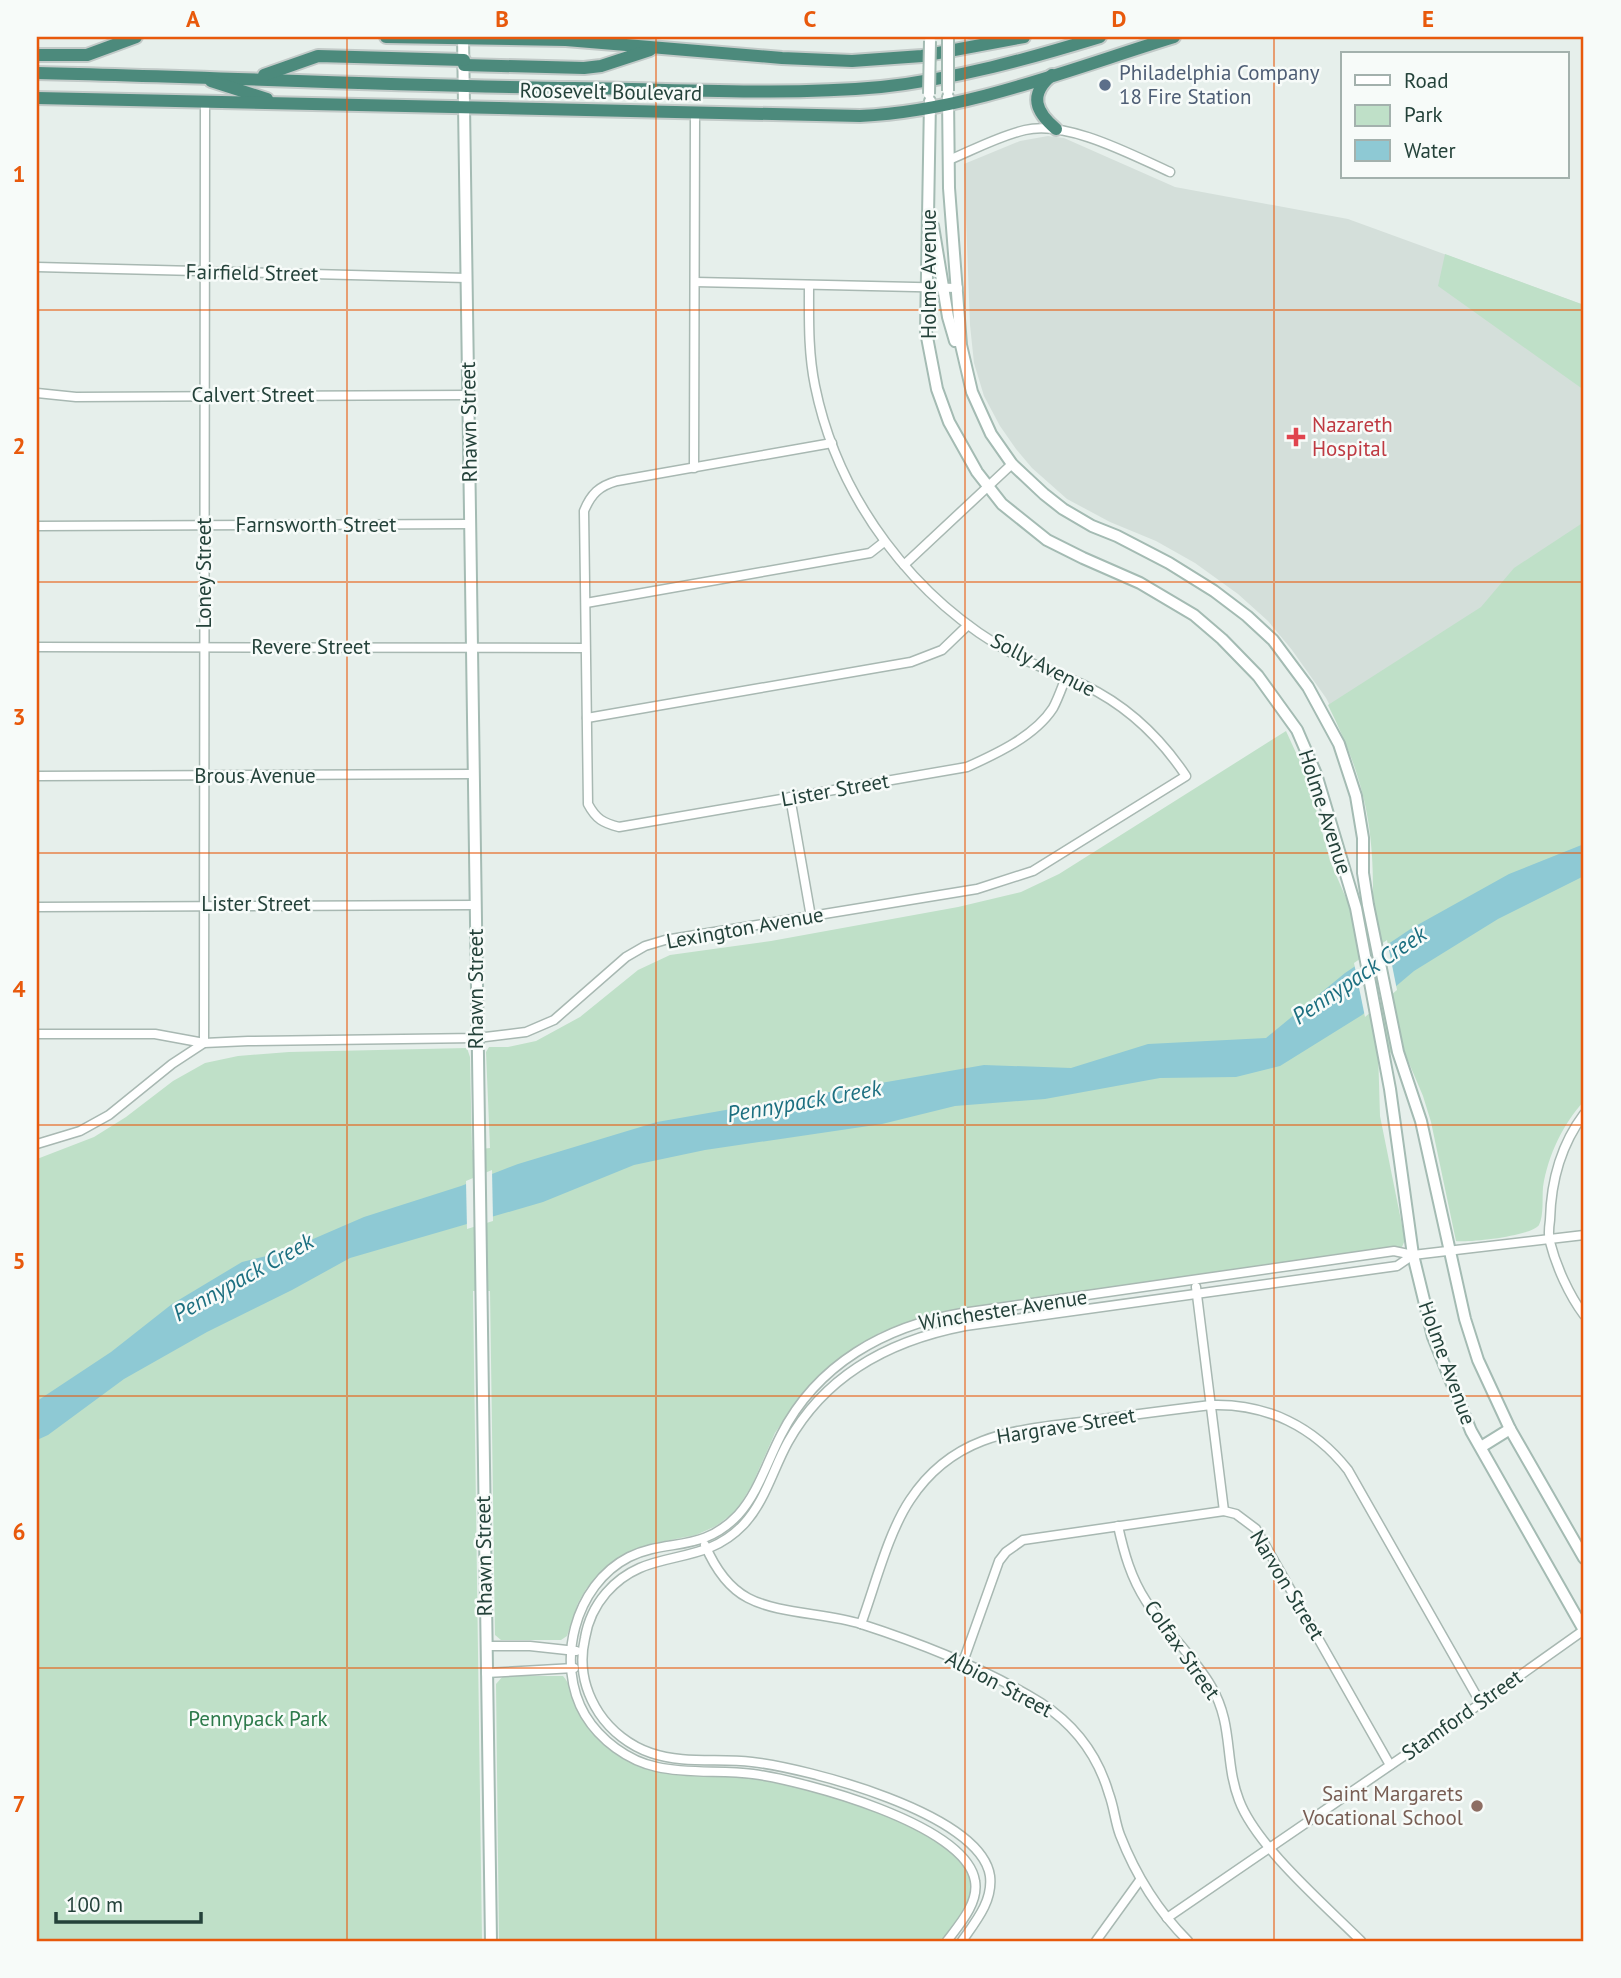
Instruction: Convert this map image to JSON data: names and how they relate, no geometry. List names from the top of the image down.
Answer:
{
  "streets": {
    "highway": ["Roosevelt Boulevard"],
    "main road": ["Holme Avenue", "Rhawn Street"],
    "street": [
      "Fairfield Street",
      "Calvert Street",
      "Farnsworth Street",
      "Loney Street",
      "Revere Street",
      "Solly Avenue",
      "Brous Avenue",
      "Lister Street",
      "Lexington Avenue",
      "Winchester Avenue",
      "Hargrave Street",
      "Narvon Street",
      "Colfax Street",
      "Albion Street",
      "Stamford Street"
    ]
  },
  "crossings": [
    ["Roosevelt Boulevard", "Holme Avenue"],
    ["Roosevelt Boulevard", "Rhawn Street"],
    ["Roosevelt Boulevard", "Loney Street"],
    ["Fairfield Street", "Rhawn Street"],
    ["Fairfield Street", "Loney Street"],
    ["Holme Avenue", "Winchester Avenue"],
    ["Holme Avenue", "Stamford Street"],
    ["Calvert Street", "Rhawn Street"],
    ["Calvert Street", "Loney Street"],
    ["Rhawn Street", "Farnsworth Street"],
    ["Rhawn Street", "Revere Street"],
    ["Rhawn Street", "Brous Avenue"],
    ["Rhawn Street", "Lister Street"],
    ["Rhawn Street", "Lexington Avenue"],
    ["Farnsworth Street", "Loney Street"],
    ["Loney Street", "Revere Street"],
    ["Loney Street", "Brous Avenue"],
    ["Loney Street", "Lister Street"],
    ["Loney Street", "Lexington Avenue"],
    ["Solly Avenue", "Lister Street"],
    ["Solly Avenue", "Lexington Avenue"],
    ["Winchester Avenue", "Albion Street"],
    ["Hargrave Street", "Albion Street"],
    ["Hargrave Street", "Stamford Street"],
    ["Narvon Street", "Stamford Street"],
    ["Colfax Street", "Stamford Street"],
    ["Albion Street", "Stamford Street"]
  ],
  "water": ["Pennypack Creek"],
  "parks": ["Pennypack Park"],
  "places": {
    "other": ["Philadelphia Company 18 Fire Station", "Saint Margarets Vocational School"],
    "health": ["Nazareth Hospital"]
  },
  "legend": ["Road", "Park", "Water"],
  "scale_bar": "100 m",
  "grid": {
    "columns": [
      "A",
      "B",
      "C",
      "D",
      "E"
    ],
    "rows": [
      "1",
      "2",
      "3",
      "4",
      "5",
      "6",
      "7"
    ]
  }
}
